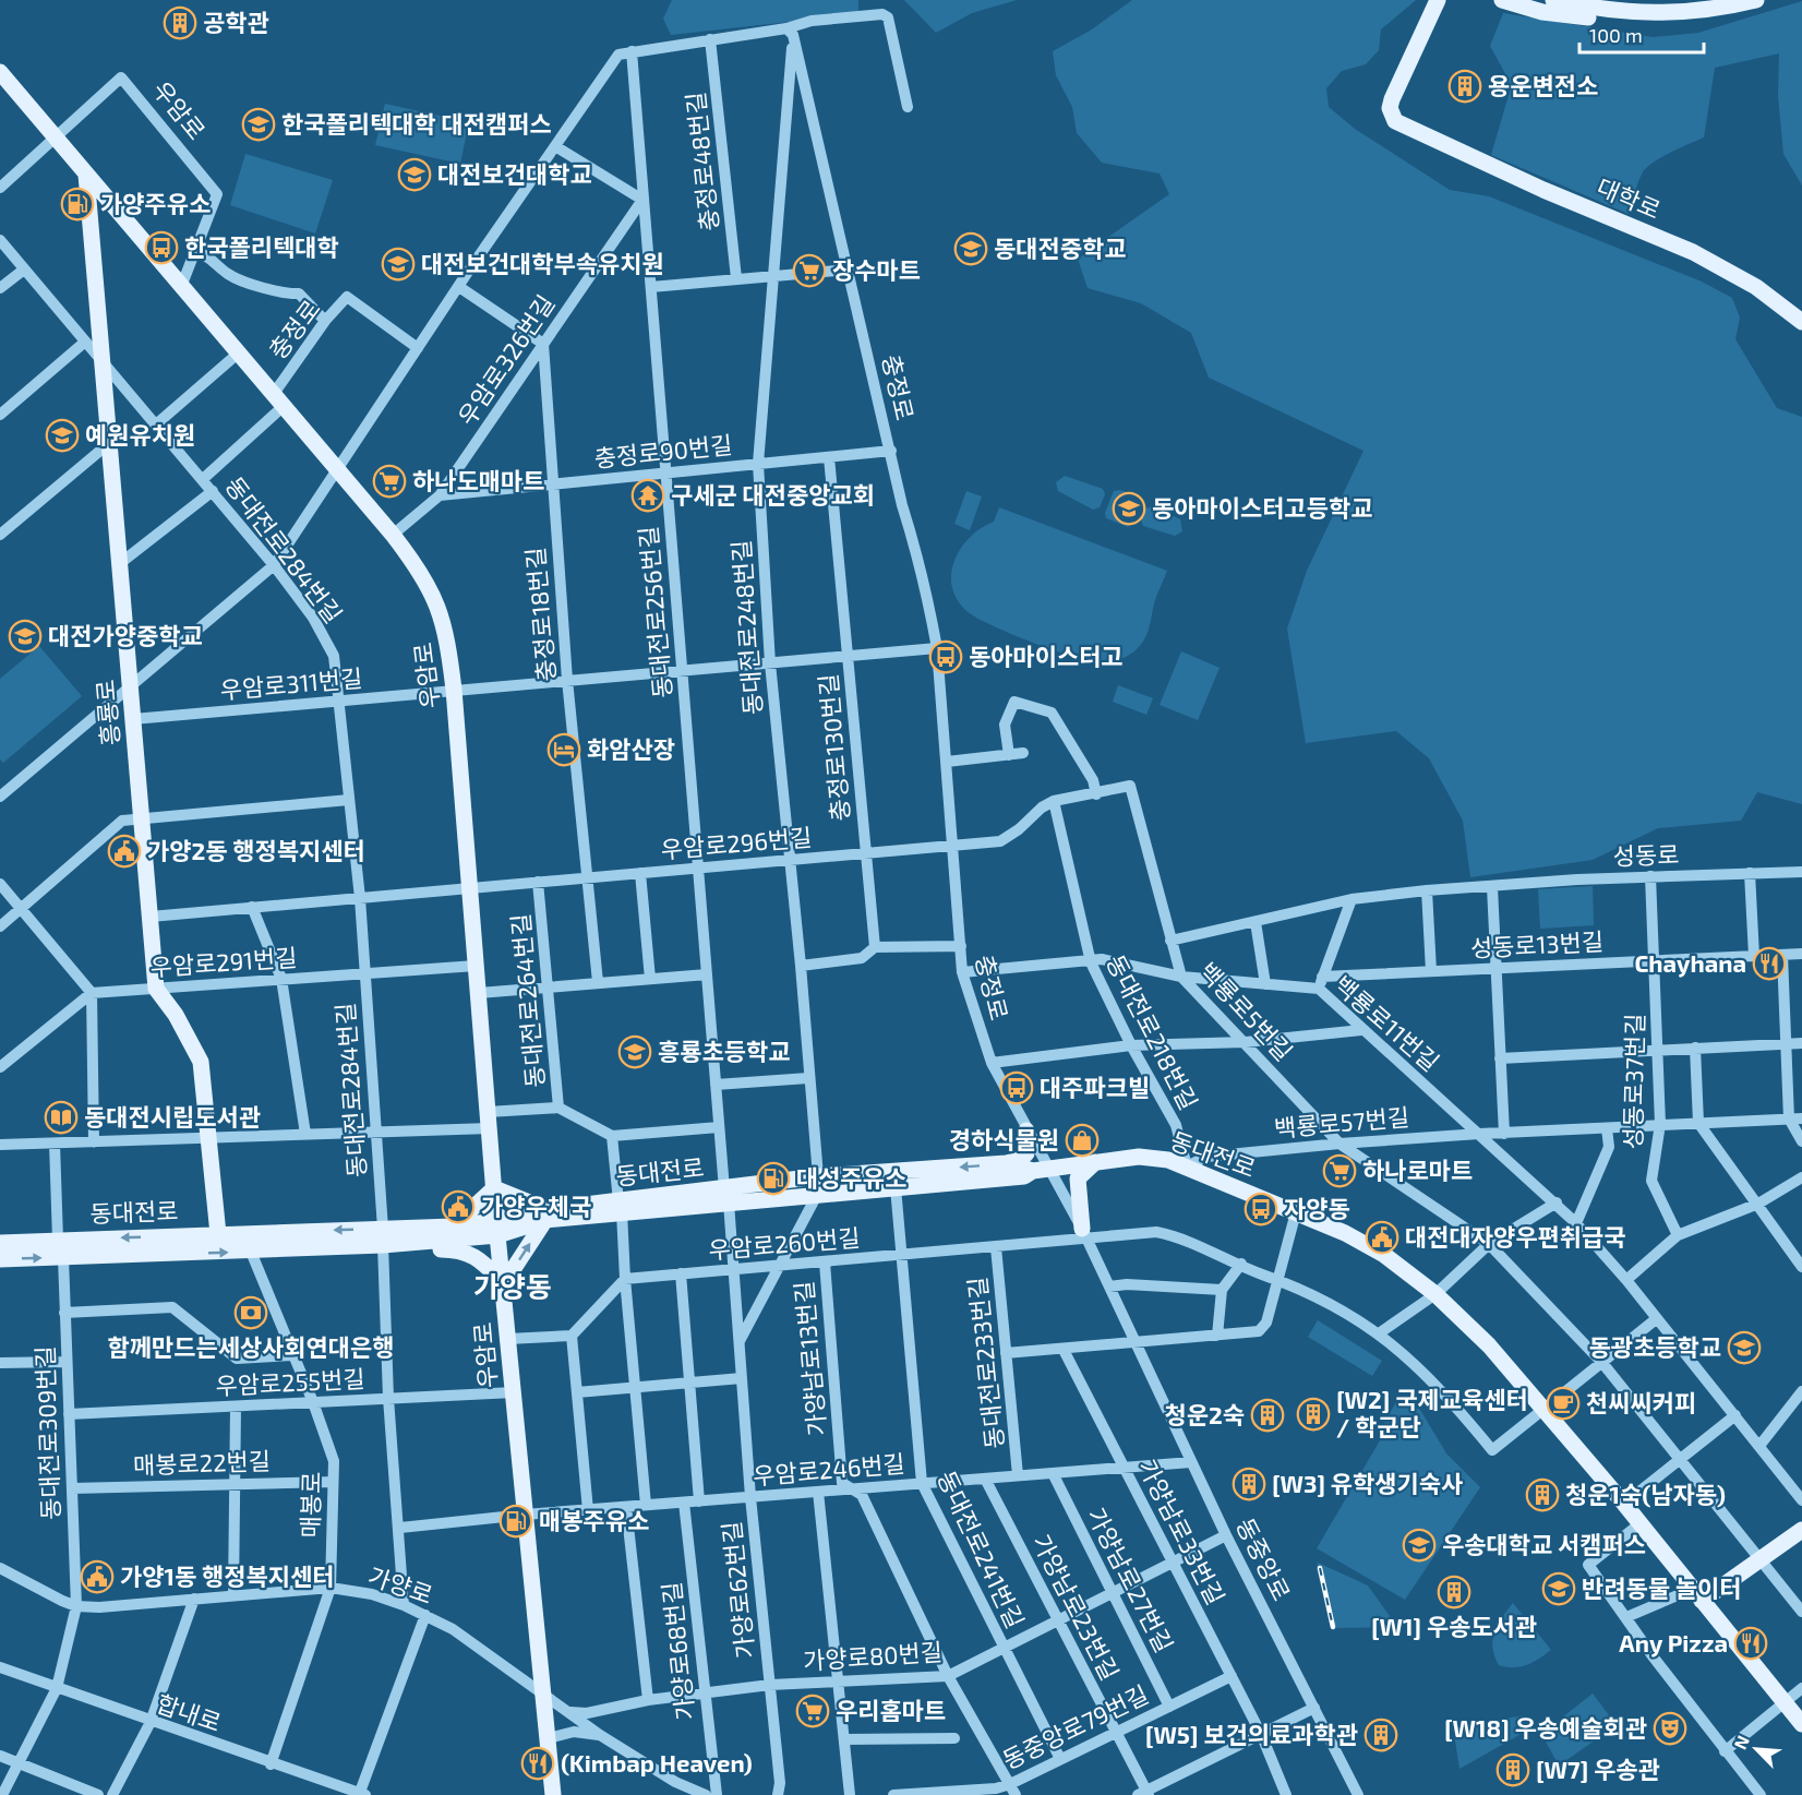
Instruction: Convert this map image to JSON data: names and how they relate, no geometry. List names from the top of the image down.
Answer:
{
  "streets": {
    "main road": [
      "우암로",
      "대학로",
      "흥룡로",
      "동대전로"
    ],
    "street": [
      "충정로48번길",
      "충정로",
      "우암로326번길",
      "충정로90번길",
      "동대전로284번길",
      "동대전로256번길",
      "충정로18번길",
      "동대전로248번길",
      "우암로311번길",
      "충정로130번길",
      "우암로296번길",
      "성동로",
      "성동로13번길",
      "우암로291번길",
      "동대전로264번길",
      "백룡로5번길",
      "백룡로11번길",
      "동대전로218번길",
      "성동로37번길",
      "백룡로57번길",
      "우암로260번길",
      "가양남로13번길",
      "동대전로233번길",
      "우암로255번길",
      "동대전로309번길",
      "매봉로22번길",
      "우암로246번길",
      "매봉로",
      "가양남로33번길",
      "동대전로241번길",
      "동중앙로",
      "가양남로27번길",
      "가양로",
      "가양로62번길",
      "가양남로23번길",
      "가양로68번길",
      "가양로80번길",
      "합내로",
      "동중앙로79번길"
    ]
  },
  "crossings": [
    ["우암로", "충정로"],
    ["우암로", "우암로326번길"],
    ["우암로", "우암로311번길"],
    ["우암로", "흥룡로"],
    ["우암로", "우암로296번길"],
    ["우암로", "우암로291번길"],
    ["우암로", "동대전로"],
    ["우암로", "우암로255번길"],
    ["우암로", "우암로246번길"],
    ["우암로", "가양로"],
    ["충정로", "충정로90번길"],
    ["충정로", "동대전로248번길"],
    ["충정로", "우암로311번길"],
    ["충정로", "우암로296번길"],
    ["충정로", "백룡로5번길"],
    ["충정로", "백룡로11번길"],
    ["충정로", "동대전로"],
    ["충정로", "동중앙로"],
    ["우암로326번길", "충정로90번길"],
    ["우암로326번길", "동대전로256번길"],
    ["우암로326번길", "충정로18번길"],
    ["충정로90번길", "동대전로256번길"],
    ["충정로90번길", "충정로18번길"],
    ["충정로90번길", "동대전로248번길"],
    ["충정로90번길", "충정로130번길"],
    ["동대전로284번길", "우암로311번길"],
    ["동대전로284번길", "흥룡로"],
    ["동대전로284번길", "우암로296번길"],
    ["동대전로284번길", "우암로291번길"],
    ["동대전로284번길", "동대전로"],
    ["동대전로284번길", "우암로255번길"],
    ["동대전로284번길", "가양로"],
    ["동대전로256번길", "우암로311번길"],
    ["동대전로256번길", "우암로296번길"],
    ["동대전로256번길", "동대전로"],
    ["동대전로256번길", "가양로62번길"],
    ["충정로18번길", "우암로311번길"],
    ["충정로18번길", "우암로296번길"],
    ["동대전로248번길", "우암로311번길"],
    ["동대전로248번길", "우암로296번길"],
    ["동대전로248번길", "동대전로"],
    ["우암로311번길", "흥룡로"],
    ["우암로311번길", "충정로130번길"],
    ["흥룡로", "우암로296번길"],
    ["흥룡로", "우암로291번길"],
    ["충정로130번길", "우암로296번길"],
    ["우암로296번길", "동대전로264번길"],
    ["우암로296번길", "백룡로5번길"],
    ["성동로", "백룡로5번길"],
    ["성동로", "성동로37번길"],
    ["성동로13번길", "백룡로11번길"],
    ["성동로13번길", "성동로37번길"],
    ["백룡로5번길", "백룡로11번길"],
    ["백룡로5번길", "동대전로218번길"],
    ["백룡로5번길", "백룡로57번길"],
    ["백룡로11번길", "동대전로218번길"],
    ["백룡로11번길", "백룡로57번길"],
    ["동대전로218번길", "백룡로57번길"],
    ["동대전로218번길", "동대전로"],
    ["성동로37번길", "백룡로57번길"],
    ["백룡로57번길", "동대전로"],
    ["동대전로", "우암로260번길"],
    ["동대전로", "동대전로309번길"],
    ["동대전로", "매봉로"],
    ["동대전로", "동대전로241번길"],
    ["동대전로", "동중앙로"],
    ["동대전로", "가양로62번길"],
    ["우암로260번길", "가양남로13번길"],
    ["우암로260번길", "동대전로233번길"],
    ["우암로260번길", "동대전로241번길"],
    ["우암로260번길", "동중앙로"],
    ["우암로260번길", "가양로62번길"],
    ["가양남로13번길", "우암로246번길"],
    ["가양남로13번길", "가양로80번길"],
    ["가양남로13번길", "동중앙로79번길"],
    ["동대전로233번길", "우암로246번길"],
    ["우암로255번길", "동대전로309번길"],
    ["우암로255번길", "매봉로"],
    ["동대전로309번길", "매봉로22번길"],
    ["동대전로309번길", "가양로"],
    ["동대전로309번길", "합내로"],
    ["매봉로22번길", "매봉로"],
    ["우암로246번길", "가양남로33번길"],
    ["우암로246번길", "동대전로241번길"],
    ["우암로246번길", "동중앙로"],
    ["우암로246번길", "가양남로27번길"],
    ["우암로246번길", "가양로62번길"],
    ["우암로246번길", "가양남로23번길"],
    ["우암로246번길", "가양로68번길"],
    ["매봉로", "가양로"],
    ["매봉로", "합내로"],
    ["가양남로33번길", "가양로80번길"],
    ["가양남로33번길", "동중앙로79번길"],
    ["동대전로241번길", "가양로80번길"],
    ["동대전로241번길", "동중앙로79번길"],
    ["동중앙로", "가양로80번길"],
    ["가양남로27번길", "가양로80번길"],
    ["가양남로27번길", "동중앙로79번길"],
    ["가양로", "가양로80번길"],
    ["가양로62번길", "가양로80번길"],
    ["가양남로23번길", "가양로80번길"],
    ["가양남로23번길", "동중앙로79번길"],
    ["가양로68번길", "가양로80번길"]
  ],
  "districts": ["가양동"],
  "places": {
    "building": [
      "공학관",
      "용운변전소",
      "[W2] 국제교육센터 / 학군단",
      "청운2숙",
      "[W3] 유학생기숙사",
      "청운1숙(남자동)",
      "[W1] 우송도서관",
      "[W5] 보건의료과학관",
      "[W7] 우송관"
    ],
    "school or university": [
      "한국폴리텍대학 대전캠퍼스",
      "대전보건대학교",
      "동대전중학교",
      "대전보건대학부속유치원",
      "예원유치원",
      "동아마이스터고등학교",
      "대전가양중학교",
      "흥룡초등학교",
      "동광초등학교",
      "우송대학교 서캠퍼스",
      "반려동물 놀이터"
    ],
    "fuel station": ["가양주유소", "대성주유소", "매봉주유소"],
    "bus stop": [
      "한국폴리텍대학",
      "동아마이스터고",
      "대주파크빌",
      "자양동"
    ],
    "supermarket": [
      "장수마트",
      "하나도매마트",
      "하나로마트",
      "우리홈마트"
    ],
    "temple": ["구세군 대전중앙교회"],
    "hotel": ["화암산장"],
    "public building": [
      "가양2동 행정복지센터",
      "가양우체국",
      "대전대자양우편취급국",
      "가양1동 행정복지센터"
    ],
    "restaurant": ["Chayhana", "Any Pizza", "(Kimbap Heaven)"],
    "library": ["동대전시립도서관"],
    "shop": ["경하식물원"],
    "bank": ["함께만드는세상사회연대은행"],
    "cafe": ["천씨씨커피"],
    "theatre": ["[W18] 우송예술회관"]
  },
  "scale_bar": "100 m",
  "north": "top left"
}
